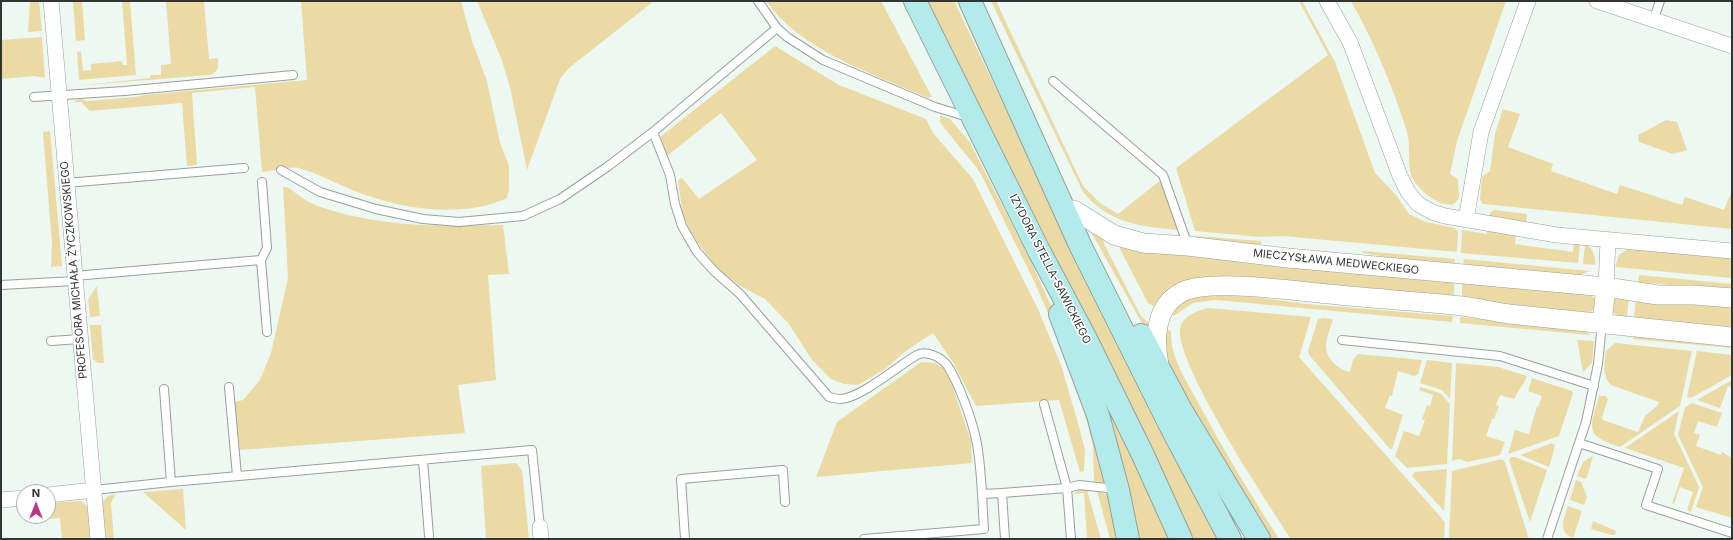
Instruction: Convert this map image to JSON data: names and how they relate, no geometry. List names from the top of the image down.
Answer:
{
  "streets": {
    "main road": ["IZYDORA STELLA-SAWICKIEGO"],
    "street": ["MIECZYSŁAWA MEDWECKIEGO", "PROFESORA MICHAŁA ŻYCZKOWSKIEGO"]
  },
  "north": "top"
}
